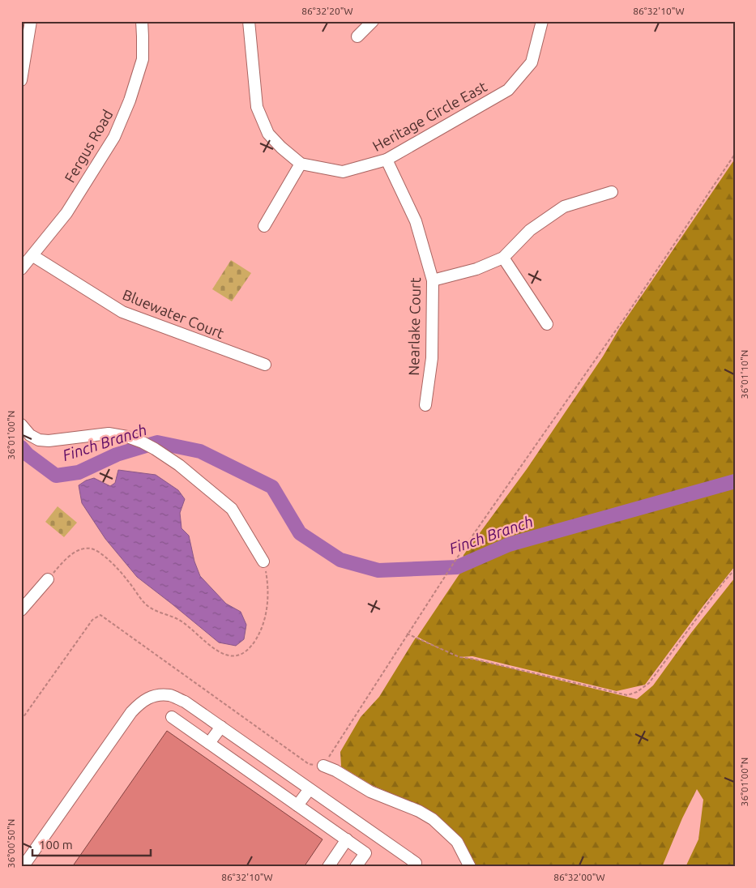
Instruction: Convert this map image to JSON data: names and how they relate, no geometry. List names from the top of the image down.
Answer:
{
  "streets": {
    "street": [
      "Heritage Circle East",
      "Fergus Road",
      "Bluewater Court",
      "Nearlake Court"
    ]
  },
  "crossings": [
    ["Heritage Circle East", "Nearlake Court"],
    ["Fergus Road", "Bluewater Court"]
  ],
  "water": ["Finch Branch"],
  "scale_bar": "100 m",
  "coordinates": [
    "86°32'20\"W",
    "86°32'10\"W",
    "36°01'10\"N",
    "36°01'00\"N",
    "36°00'50\"N",
    "86°32'00\"W"
  ]
}
